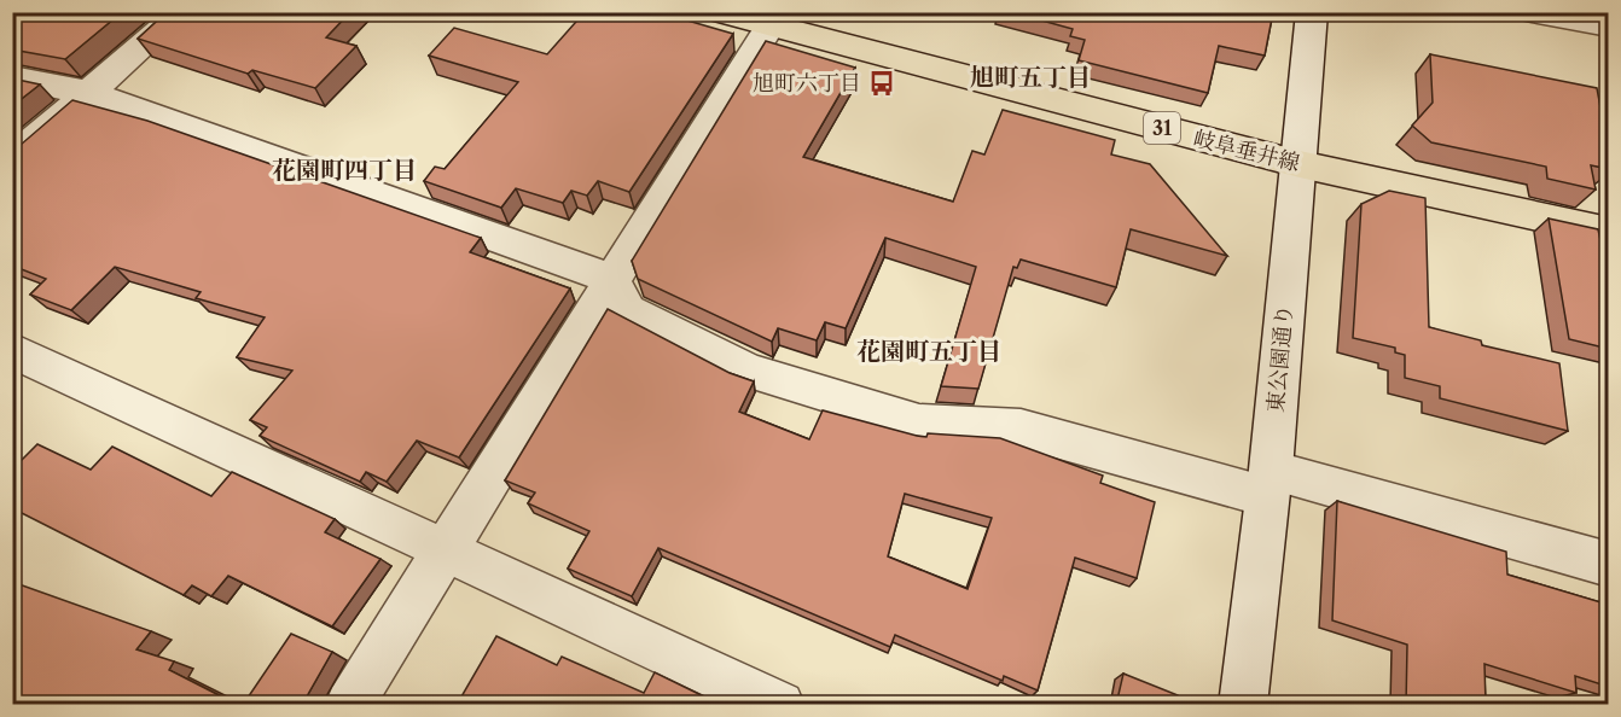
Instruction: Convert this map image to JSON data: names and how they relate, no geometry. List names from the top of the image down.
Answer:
{
  "streets": {
    "main road": ["31", "岐阜垂井線"],
    "street": ["東公園通り"]
  },
  "crossings": [
    ["岐阜垂井線", "東公園通り"]
  ],
  "districts": ["旭町五丁目", "花園町四丁目", "花園町五丁目"],
  "places": {
    "bus stop": ["旭町六丁目"]
  }
}
